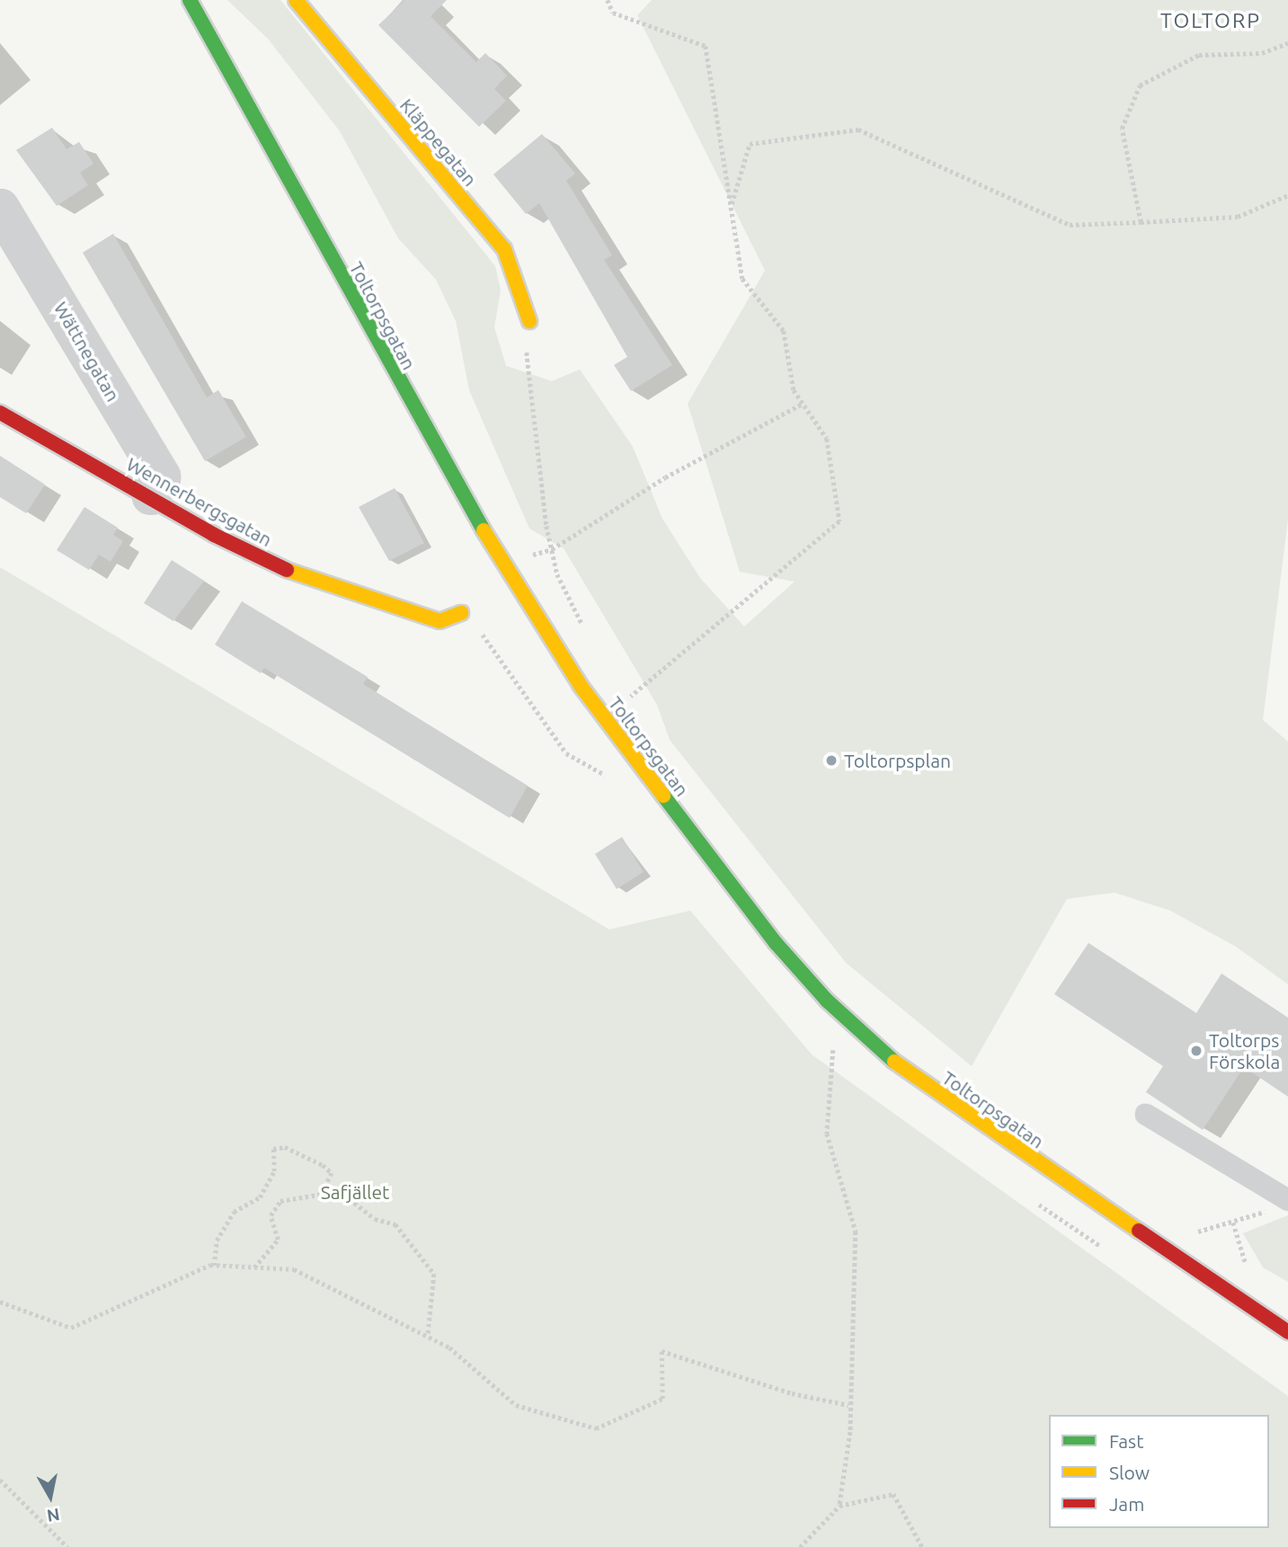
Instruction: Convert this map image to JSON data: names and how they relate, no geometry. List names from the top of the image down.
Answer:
{
  "streets": {
    "street": [
      "Kläppegatan",
      "Toltorpsgatan",
      "Wättnegatan",
      "Wennerbergsgatan"
    ]
  },
  "crossings": [
    ["Wättnegatan", "Wennerbergsgatan"]
  ],
  "districts": ["TOLTORP"],
  "parks": ["Safjället"],
  "places": ["Toltorpsplan", "Toltorps Förskola"],
  "legend": ["Fast", "Slow", "Jam"],
  "north": "bottom"
}
